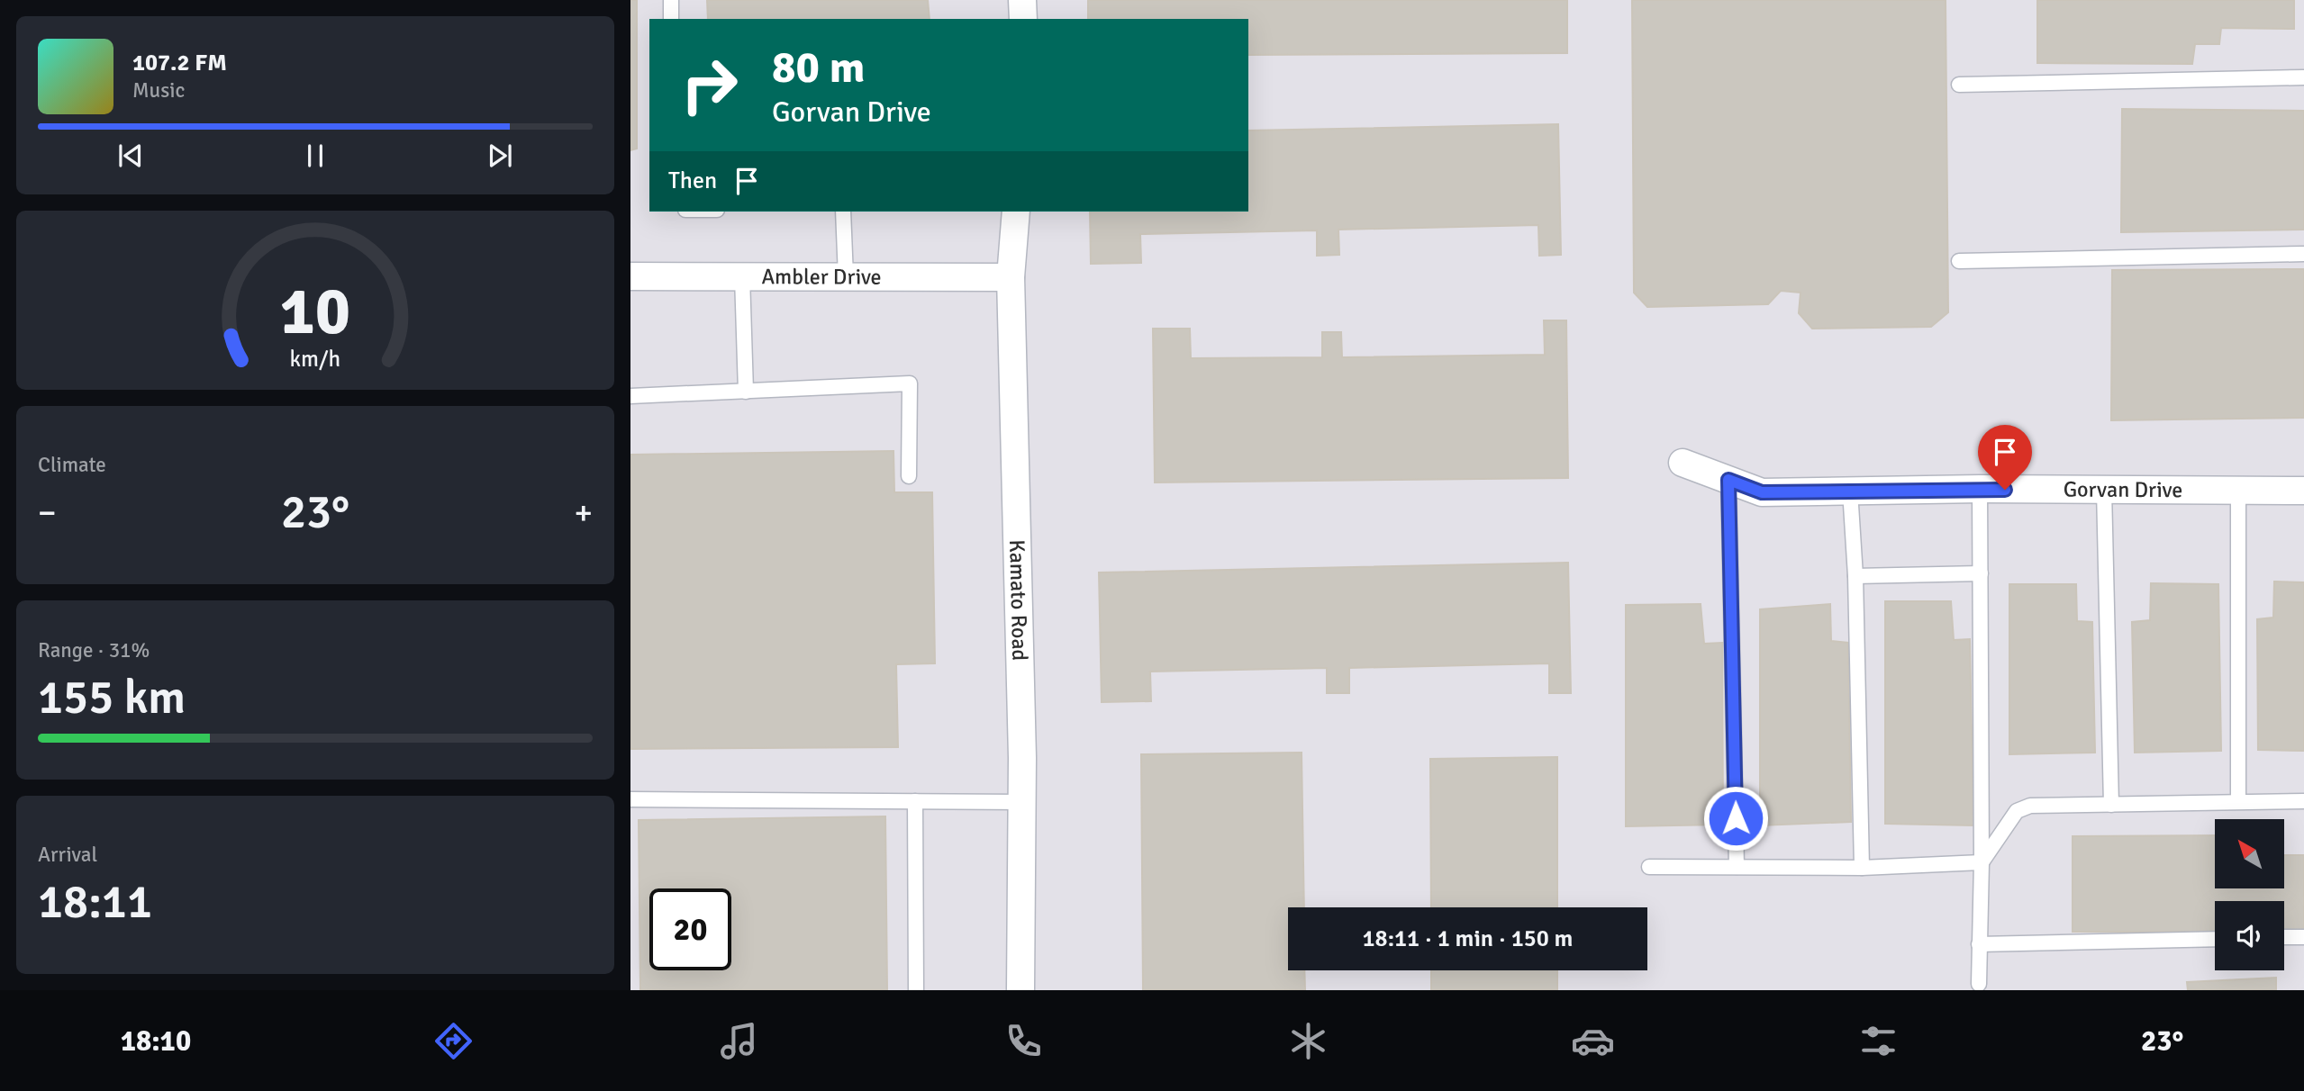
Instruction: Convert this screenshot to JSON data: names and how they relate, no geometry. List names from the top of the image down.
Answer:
{
  "streets": {
    "street": ["Ambler Drive", "Gorvan Drive", "Kamato Road"]
  },
  "crossings": [
    ["Ambler Drive", "Kamato Road"]
  ],
  "north": "top left",
  "page": {
    "turn": ["80 m", "Gorvan Drive"],
    "song": ["107.2 FM", "Music"],
    "then": "Then",
    "tile": [
      "Climate",
      ["Range · 31%", "155 km"],
      ["Arrival", "18:11"]
    ],
    "heat": ["−", "23°", "+"],
    "limit": "20",
    "trip": "18:11 · 1 min · 150 m",
    "tabs": ["18:10", "23°"],
    "gauge": ["10", "km/h"]
  }
}
